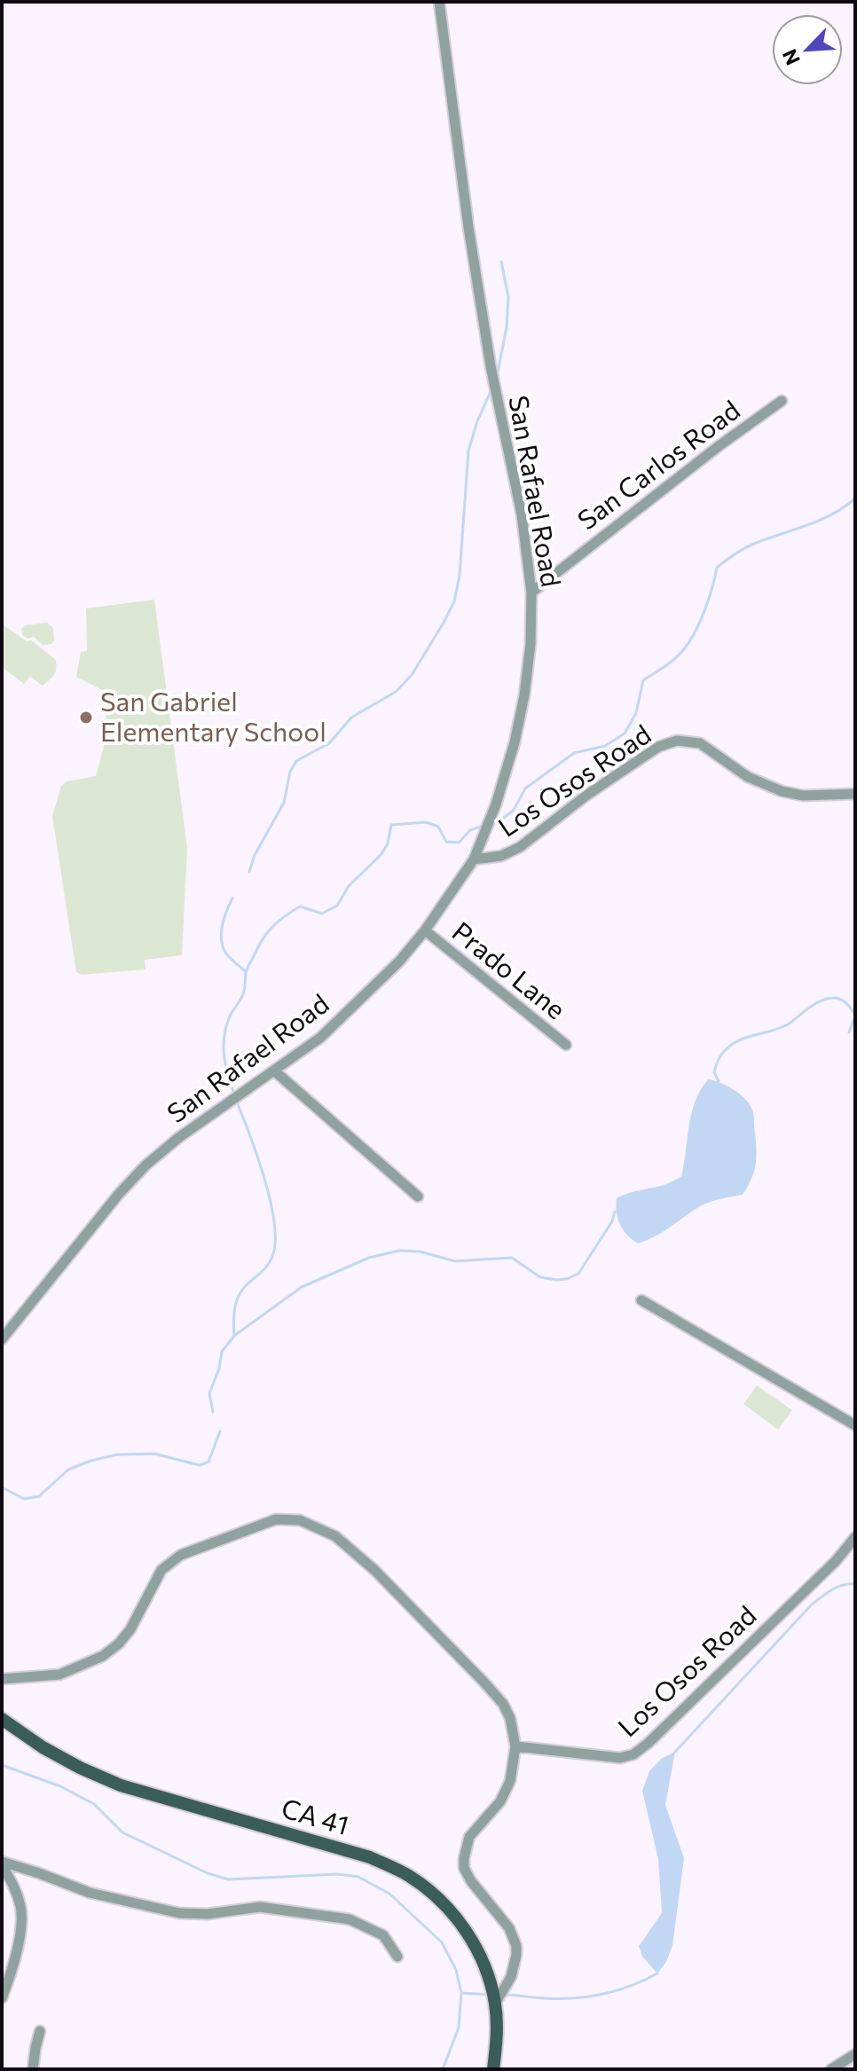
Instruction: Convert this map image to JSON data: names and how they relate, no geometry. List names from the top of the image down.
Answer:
{
  "streets": {
    "main road": ["CA 41"],
    "street": [
      "San Carlos Road",
      "San Rafael Road",
      "Los Osos Road",
      "Prado Lane"
    ]
  },
  "crossings": [
    ["San Carlos Road", "San Rafael Road"],
    ["San Rafael Road", "Los Osos Road"],
    ["San Rafael Road", "Prado Lane"]
  ],
  "places": ["San Gabriel Elementary School"],
  "north": "bottom left"
}
